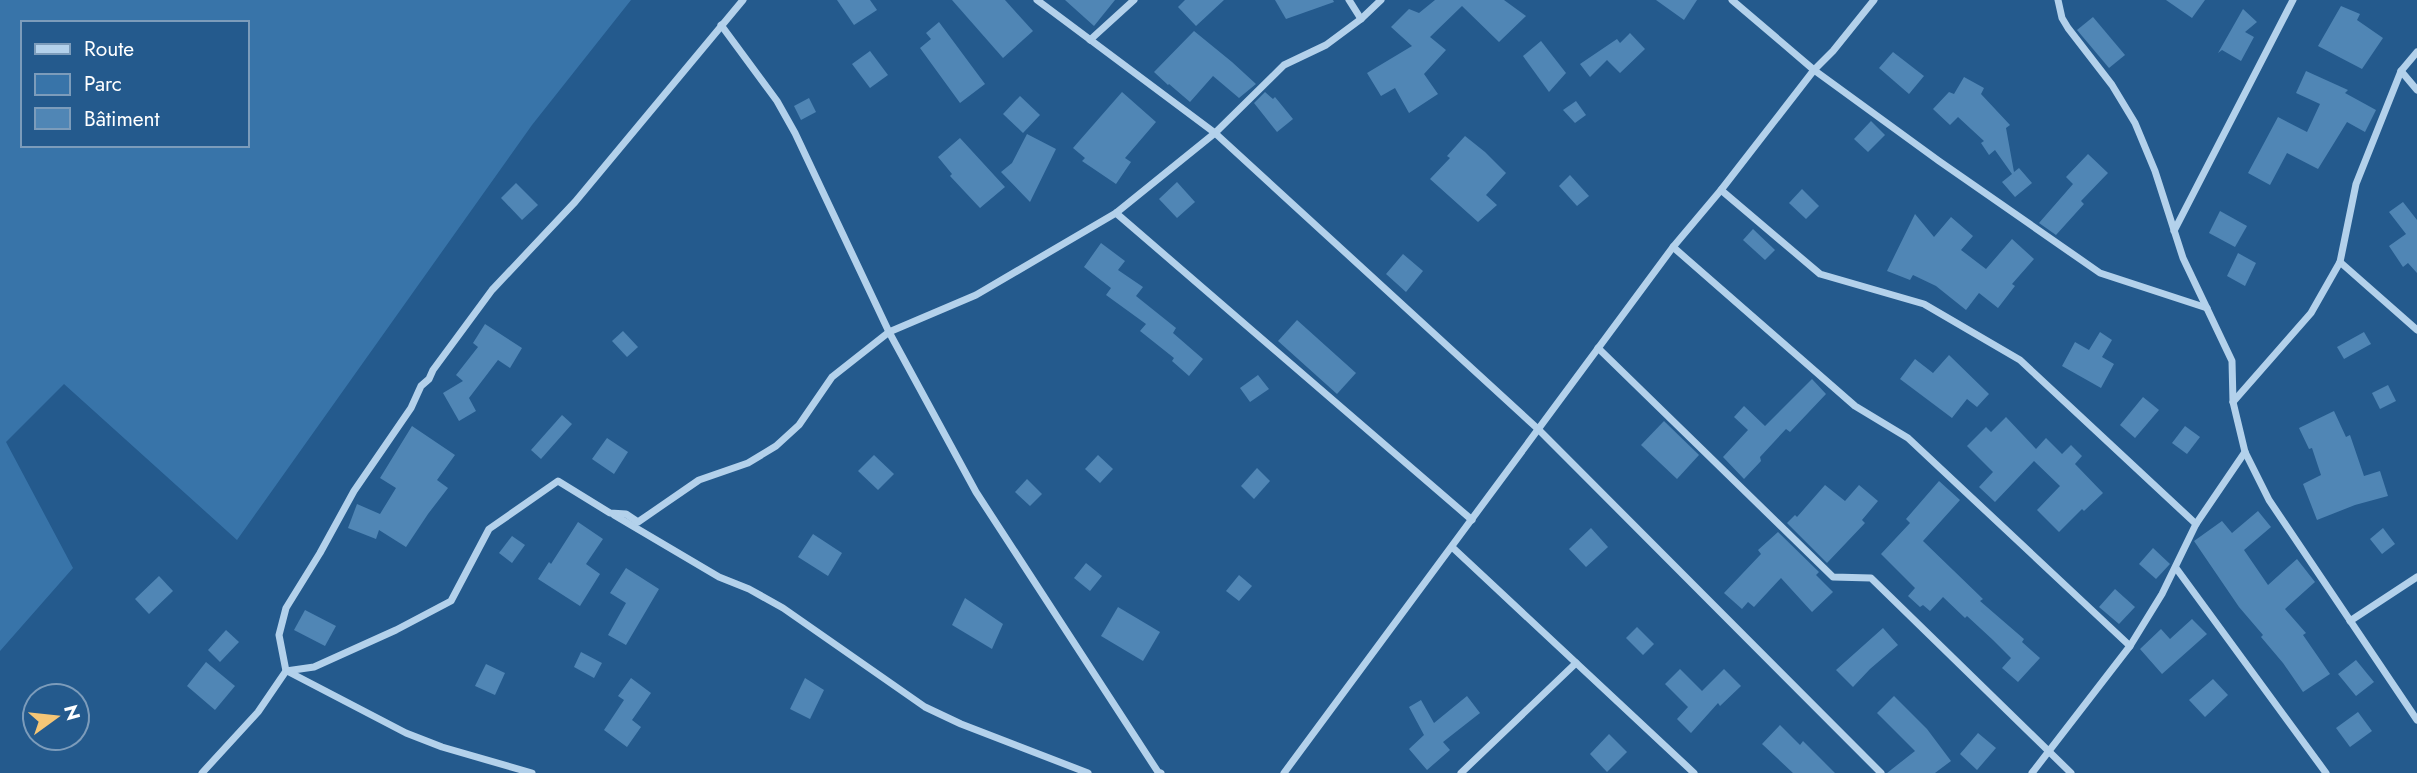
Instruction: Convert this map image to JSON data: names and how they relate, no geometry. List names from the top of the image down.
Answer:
{
  "legend": ["Route", "Parc", "Bâtiment"],
  "north": "right"
}
